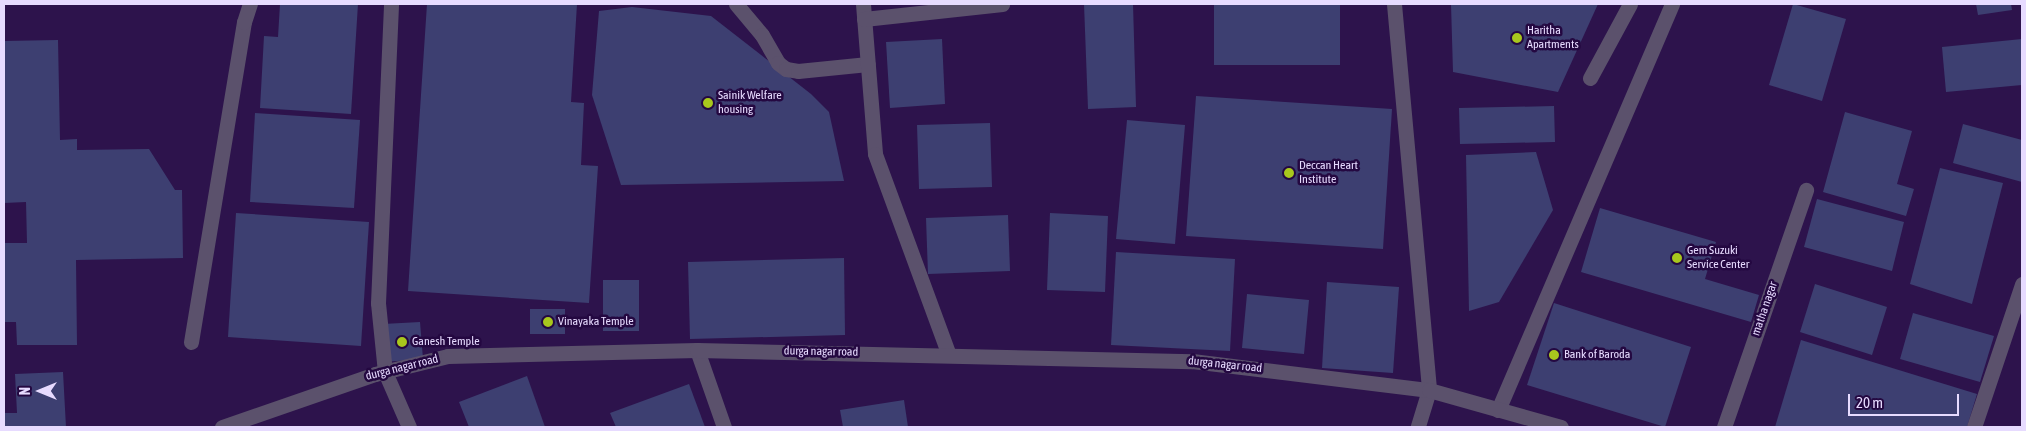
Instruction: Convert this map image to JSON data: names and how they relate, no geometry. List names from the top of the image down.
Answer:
{
  "streets": {
    "street": ["matha nagar", "durga nagar road"]
  },
  "places": [
    "Haritha Apartments",
    "Sainik Welfare housing",
    "Deccan Heart Institute",
    "Gem Suzuki Service Center",
    "Vinayaka Temple",
    "Ganesh Temple",
    "Bank of Baroda"
  ],
  "scale_bar": "20 m",
  "north": "left"
}
